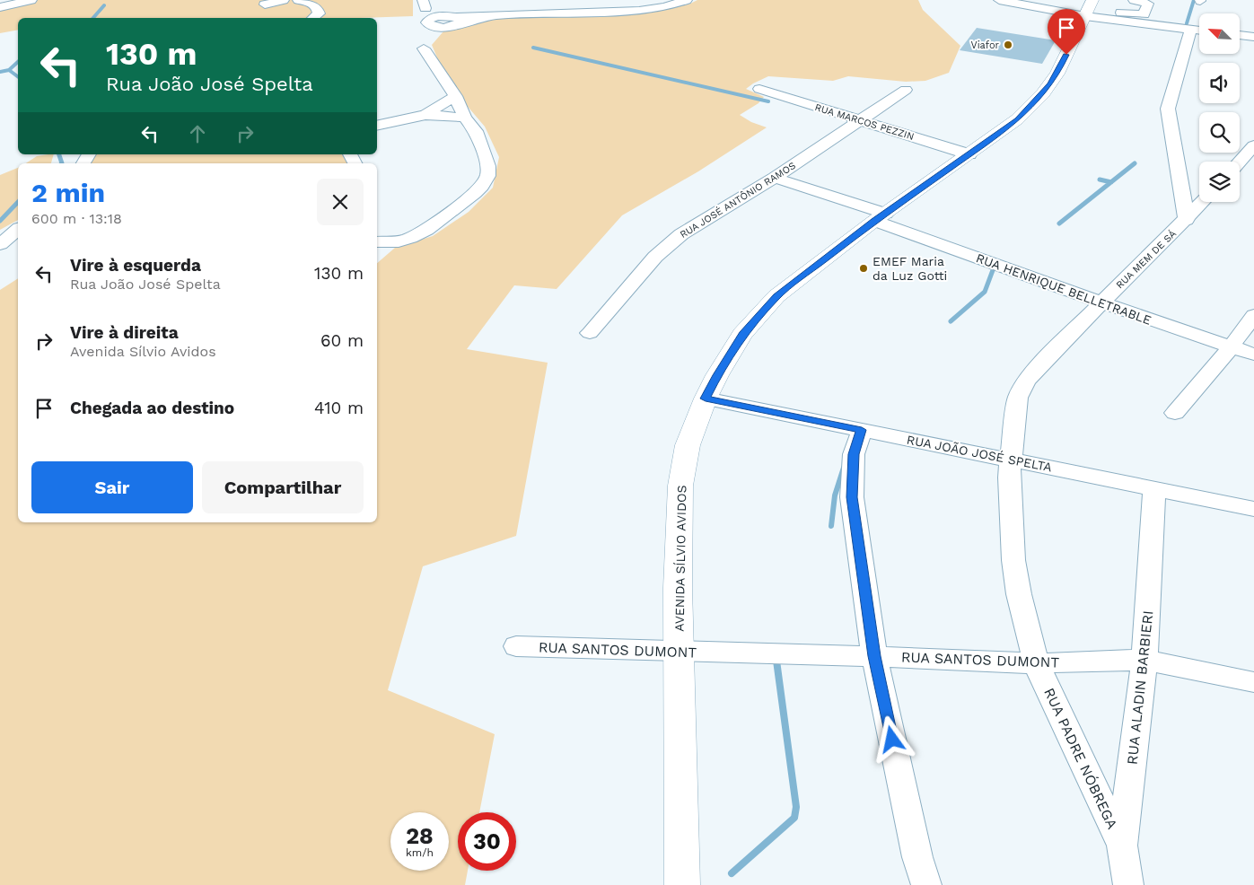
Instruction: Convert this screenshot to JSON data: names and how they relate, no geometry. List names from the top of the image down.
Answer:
{
  "streets": {
    "main road": ["AVENIDA SÍLVIO AVIDOS"],
    "street": [
      "RUA MARCOS PEZZIN",
      "RUA JOSÉ ANTÔNIO RAMOS",
      "RUA MEM DE SÁ",
      "RUA HENRIQUE BELLETRABLE",
      "RUA JOÃO JOSÉ SPELTA",
      "RUA SANTOS DUMONT",
      "RUA ALADIN BARBIERI",
      "RUA PADRE NÓBREGA"
    ]
  },
  "crossings": [
    ["RUA MARCOS PEZZIN", "RUA JOSÉ ANTÔNIO RAMOS"],
    ["RUA MARCOS PEZZIN", "AVENIDA SÍLVIO AVIDOS"],
    ["RUA JOSÉ ANTÔNIO RAMOS", "RUA HENRIQUE BELLETRABLE"],
    ["RUA MEM DE SÁ", "RUA HENRIQUE BELLETRABLE"],
    ["RUA MEM DE SÁ", "RUA JOÃO JOSÉ SPELTA"],
    ["RUA MEM DE SÁ", "RUA PADRE NÓBREGA"],
    ["RUA HENRIQUE BELLETRABLE", "AVENIDA SÍLVIO AVIDOS"],
    ["RUA JOÃO JOSÉ SPELTA", "AVENIDA SÍLVIO AVIDOS"],
    ["RUA JOÃO JOSÉ SPELTA", "RUA ALADIN BARBIERI"],
    ["RUA JOÃO JOSÉ SPELTA", "RUA PADRE NÓBREGA"],
    ["AVENIDA SÍLVIO AVIDOS", "RUA SANTOS DUMONT"],
    ["RUA SANTOS DUMONT", "RUA ALADIN BARBIERI"],
    ["RUA SANTOS DUMONT", "RUA PADRE NÓBREGA"],
    ["RUA ALADIN BARBIERI", "RUA PADRE NÓBREGA"]
  ],
  "places": ["Viafor", "EMEF Maria da Luz Gotti"],
  "north": "top left",
  "page": {
    "turn": ["130 m", "Rua João José Spelta"],
    "heading": ["2 min", "600 m · 13:18"],
    "list": [
      {
        "name": "Vire à esquerda",
        "note": "Rua João José Spelta",
        "value": "130 m"
      },
      {
        "name": "Vire à direita",
        "note": "Avenida Sílvio Avidos",
        "value": "60 m"
      },
      {
        "name": "Chegada ao destino",
        "value": "410 m"
      }
    ],
    "buttons": ["Sair", "Compartilhar"],
    "speed": "28 km/h",
    "limit": "30"
  }
}
